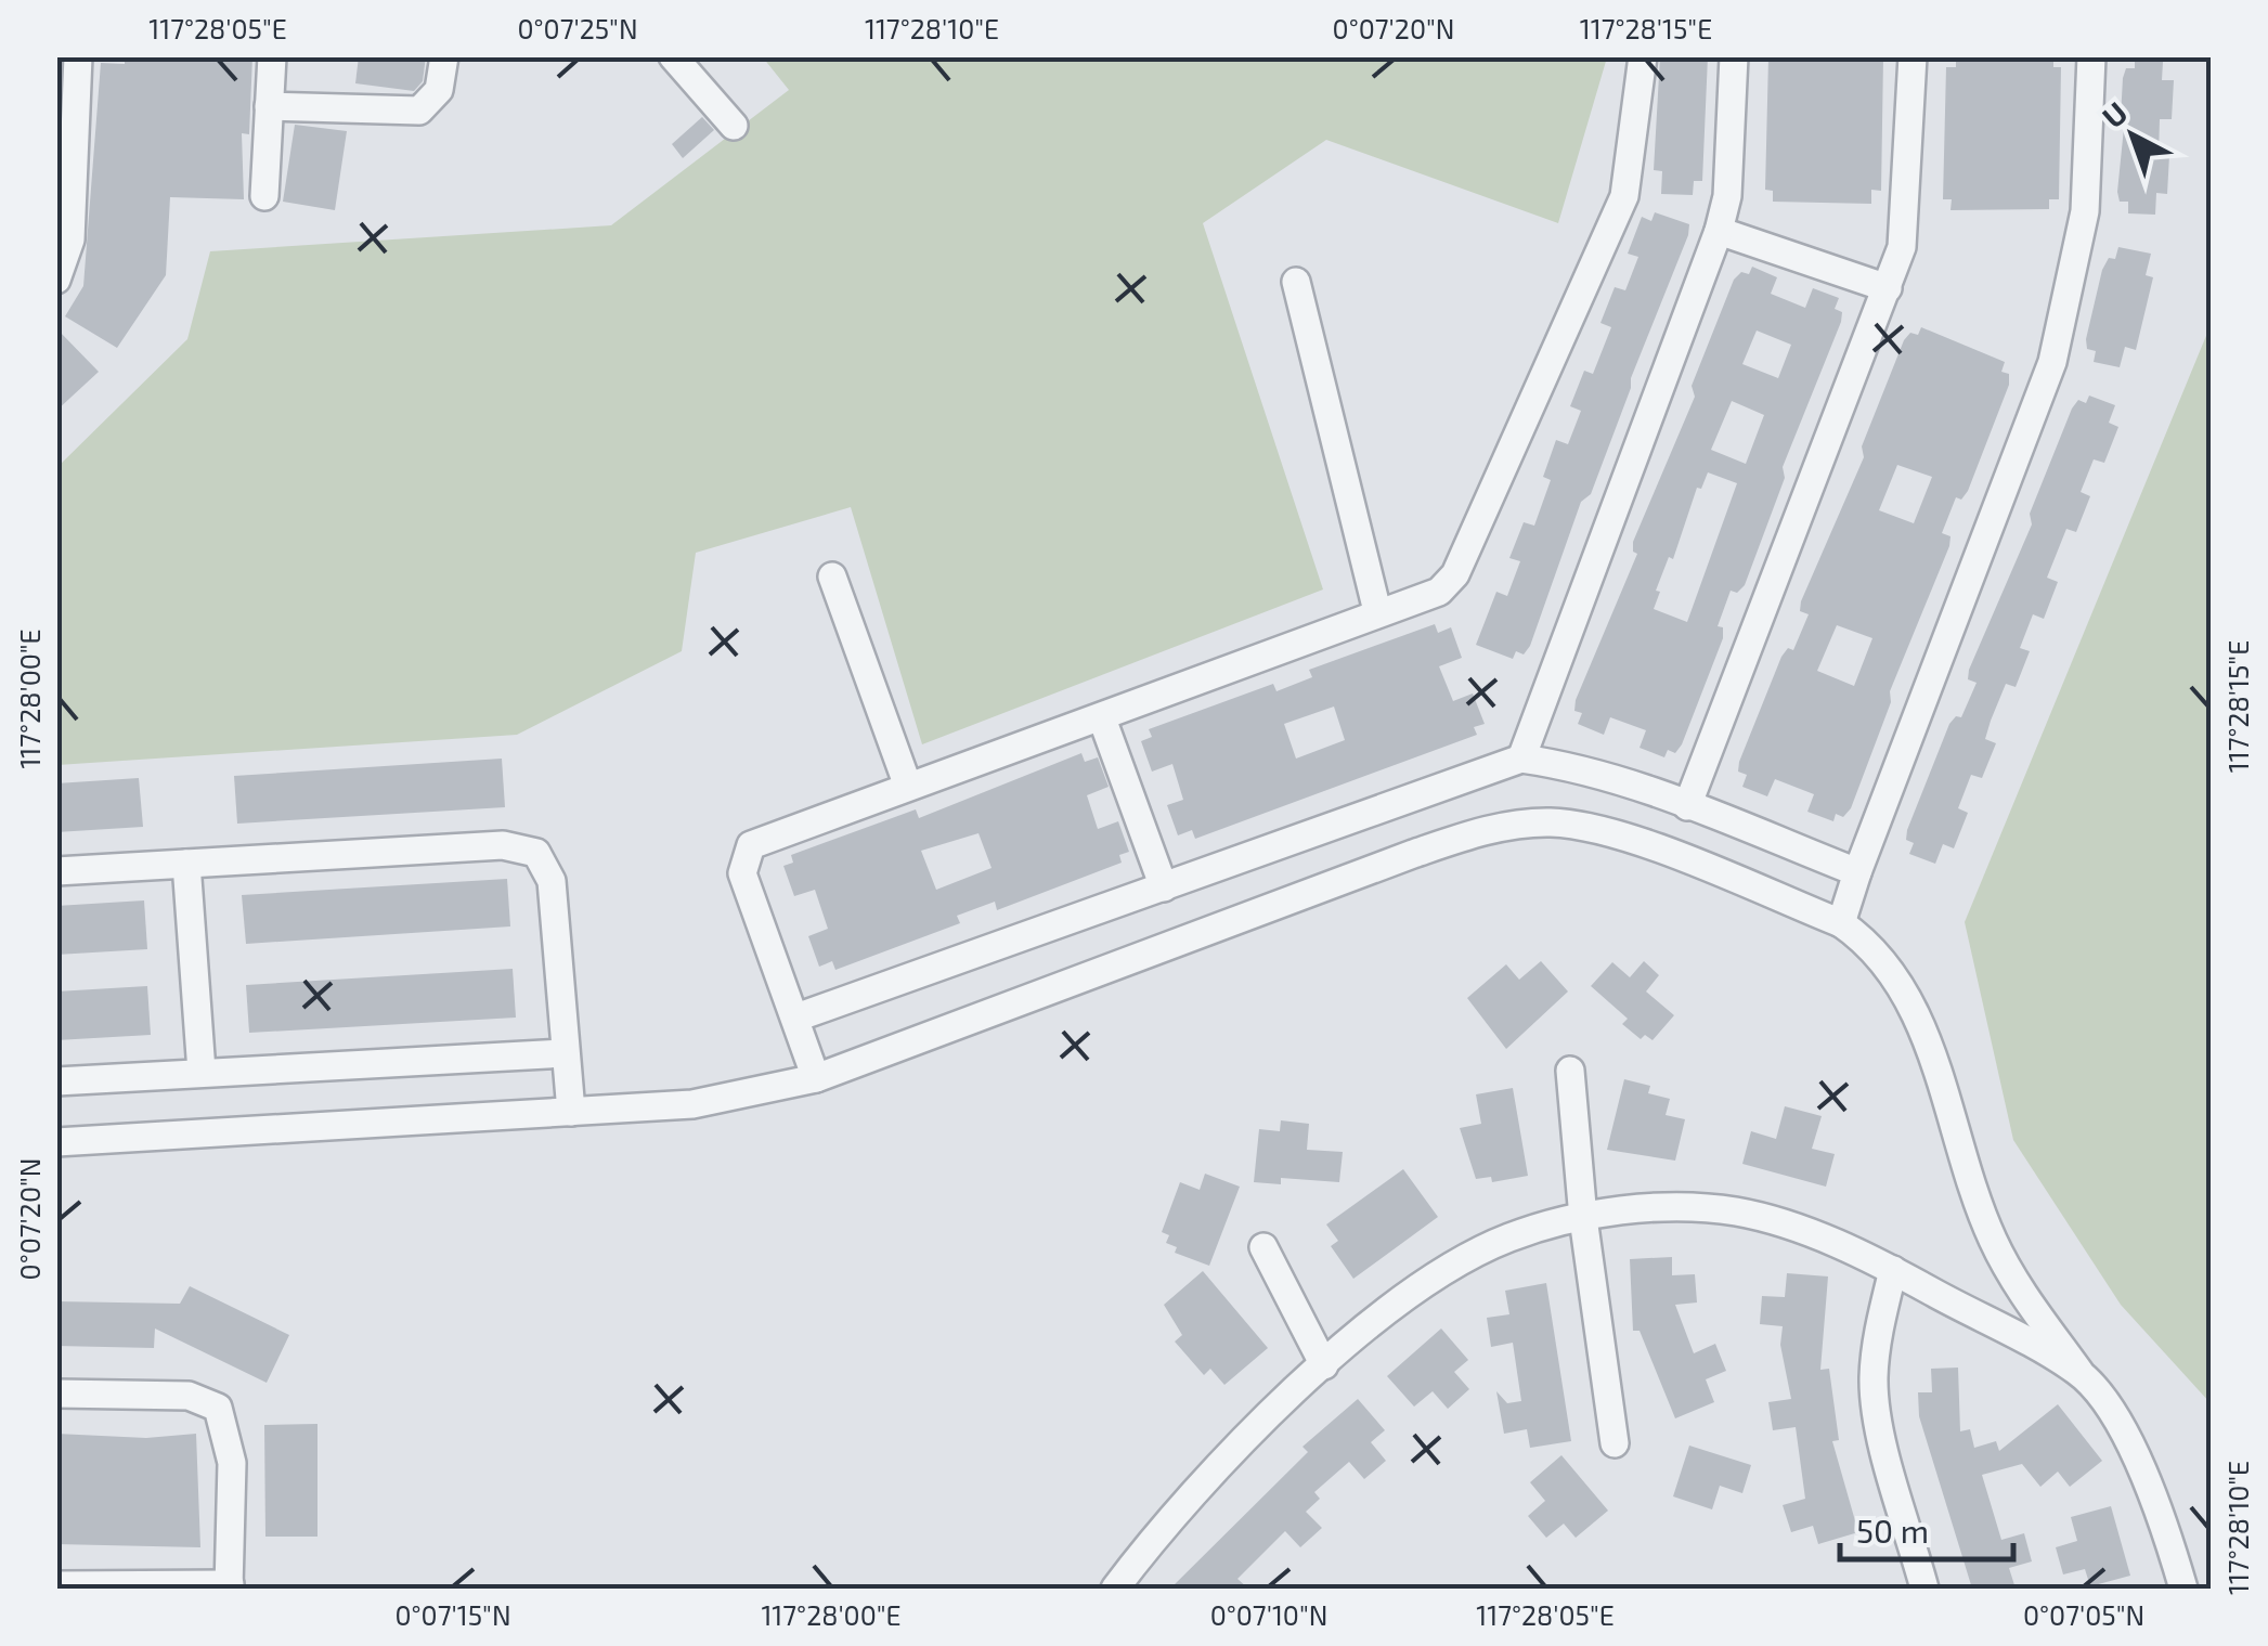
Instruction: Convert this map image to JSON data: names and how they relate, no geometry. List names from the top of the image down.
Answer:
{
  "scale_bar": "50 m",
  "north": "top left",
  "coordinates": [
    "117°28'05\"E",
    "0°07'25\"N",
    "117°28'10\"E",
    "0°07'20\"N",
    "117°28'15\"E",
    "117°28'00\"E",
    "0°07'15\"N",
    "0°07'10\"N",
    "0°07'05\"N"
  ]
}
